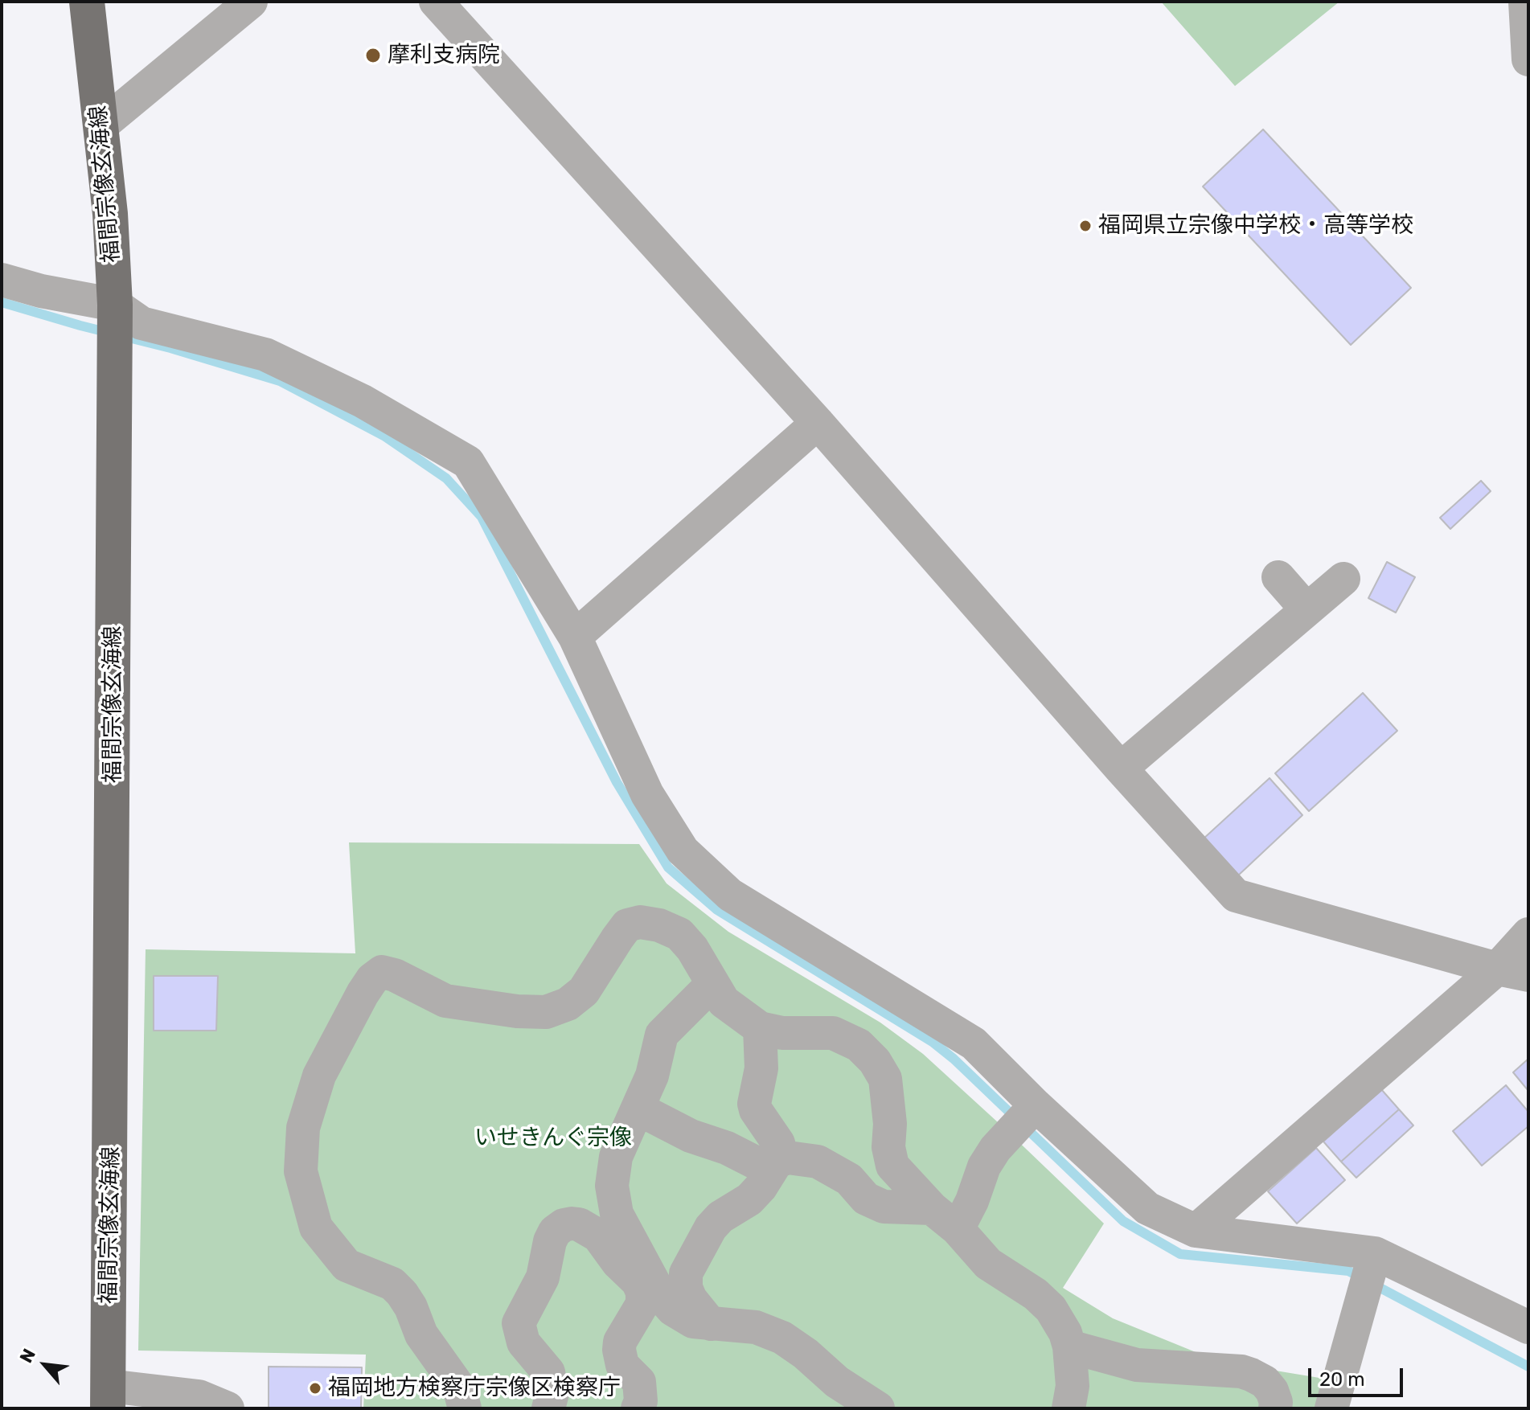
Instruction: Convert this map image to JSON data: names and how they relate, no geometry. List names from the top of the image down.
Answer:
{
  "streets": {
    "main road": ["福間宗像玄海線"]
  },
  "parks": ["いせきんぐ宗像"],
  "places": ["摩利支病院", "福岡県立宗像中学校・高等学校", "福岡地方検察庁宗像区検察庁"],
  "scale_bar": "20 m",
  "north": "top left"
}
